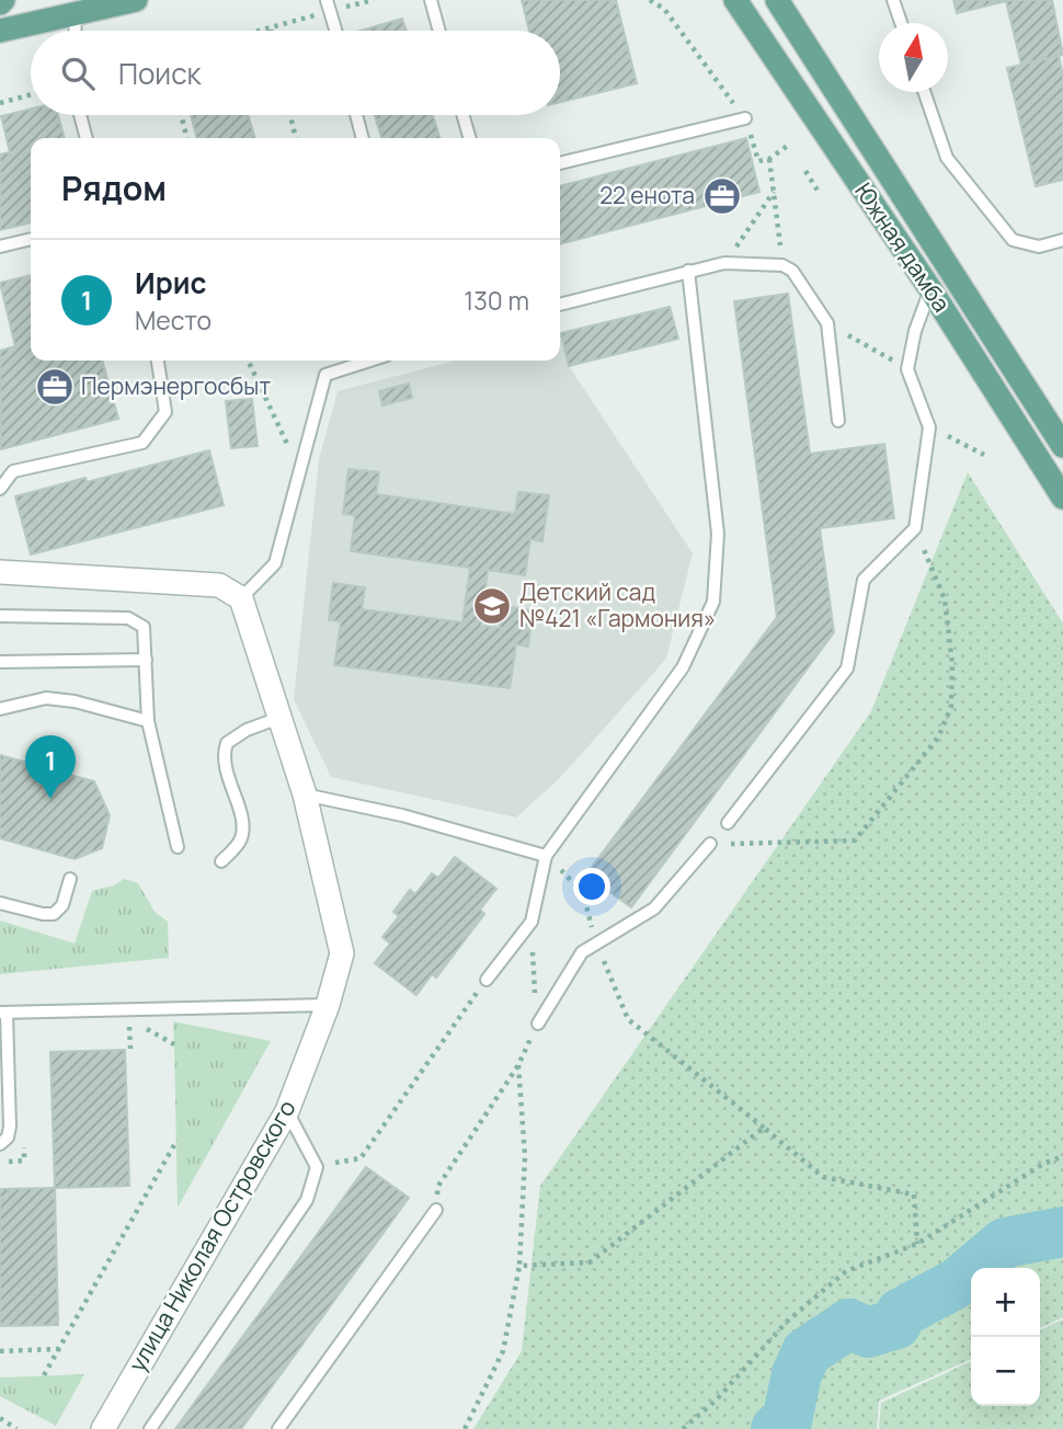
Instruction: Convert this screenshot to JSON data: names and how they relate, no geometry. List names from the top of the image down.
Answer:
{
  "streets": {
    "main road": ["Южная дамба"],
    "street": ["улица Николая Островского"]
  },
  "places": {
    "office": ["22 енота", "Пермэнергосбыт"],
    "school or university": ["Детский сад №421 «Гармония»"]
  },
  "north": "top",
  "page": {
    "search": "Поиск",
    "heading": "Рядом",
    "list": [
      {
        "mark": "1",
        "name": "Ирис",
        "note": "Место",
        "value": "130 m"
      }
    ],
    "pins": "1",
    "map_buttons": ["+", "−"]
  }
}
